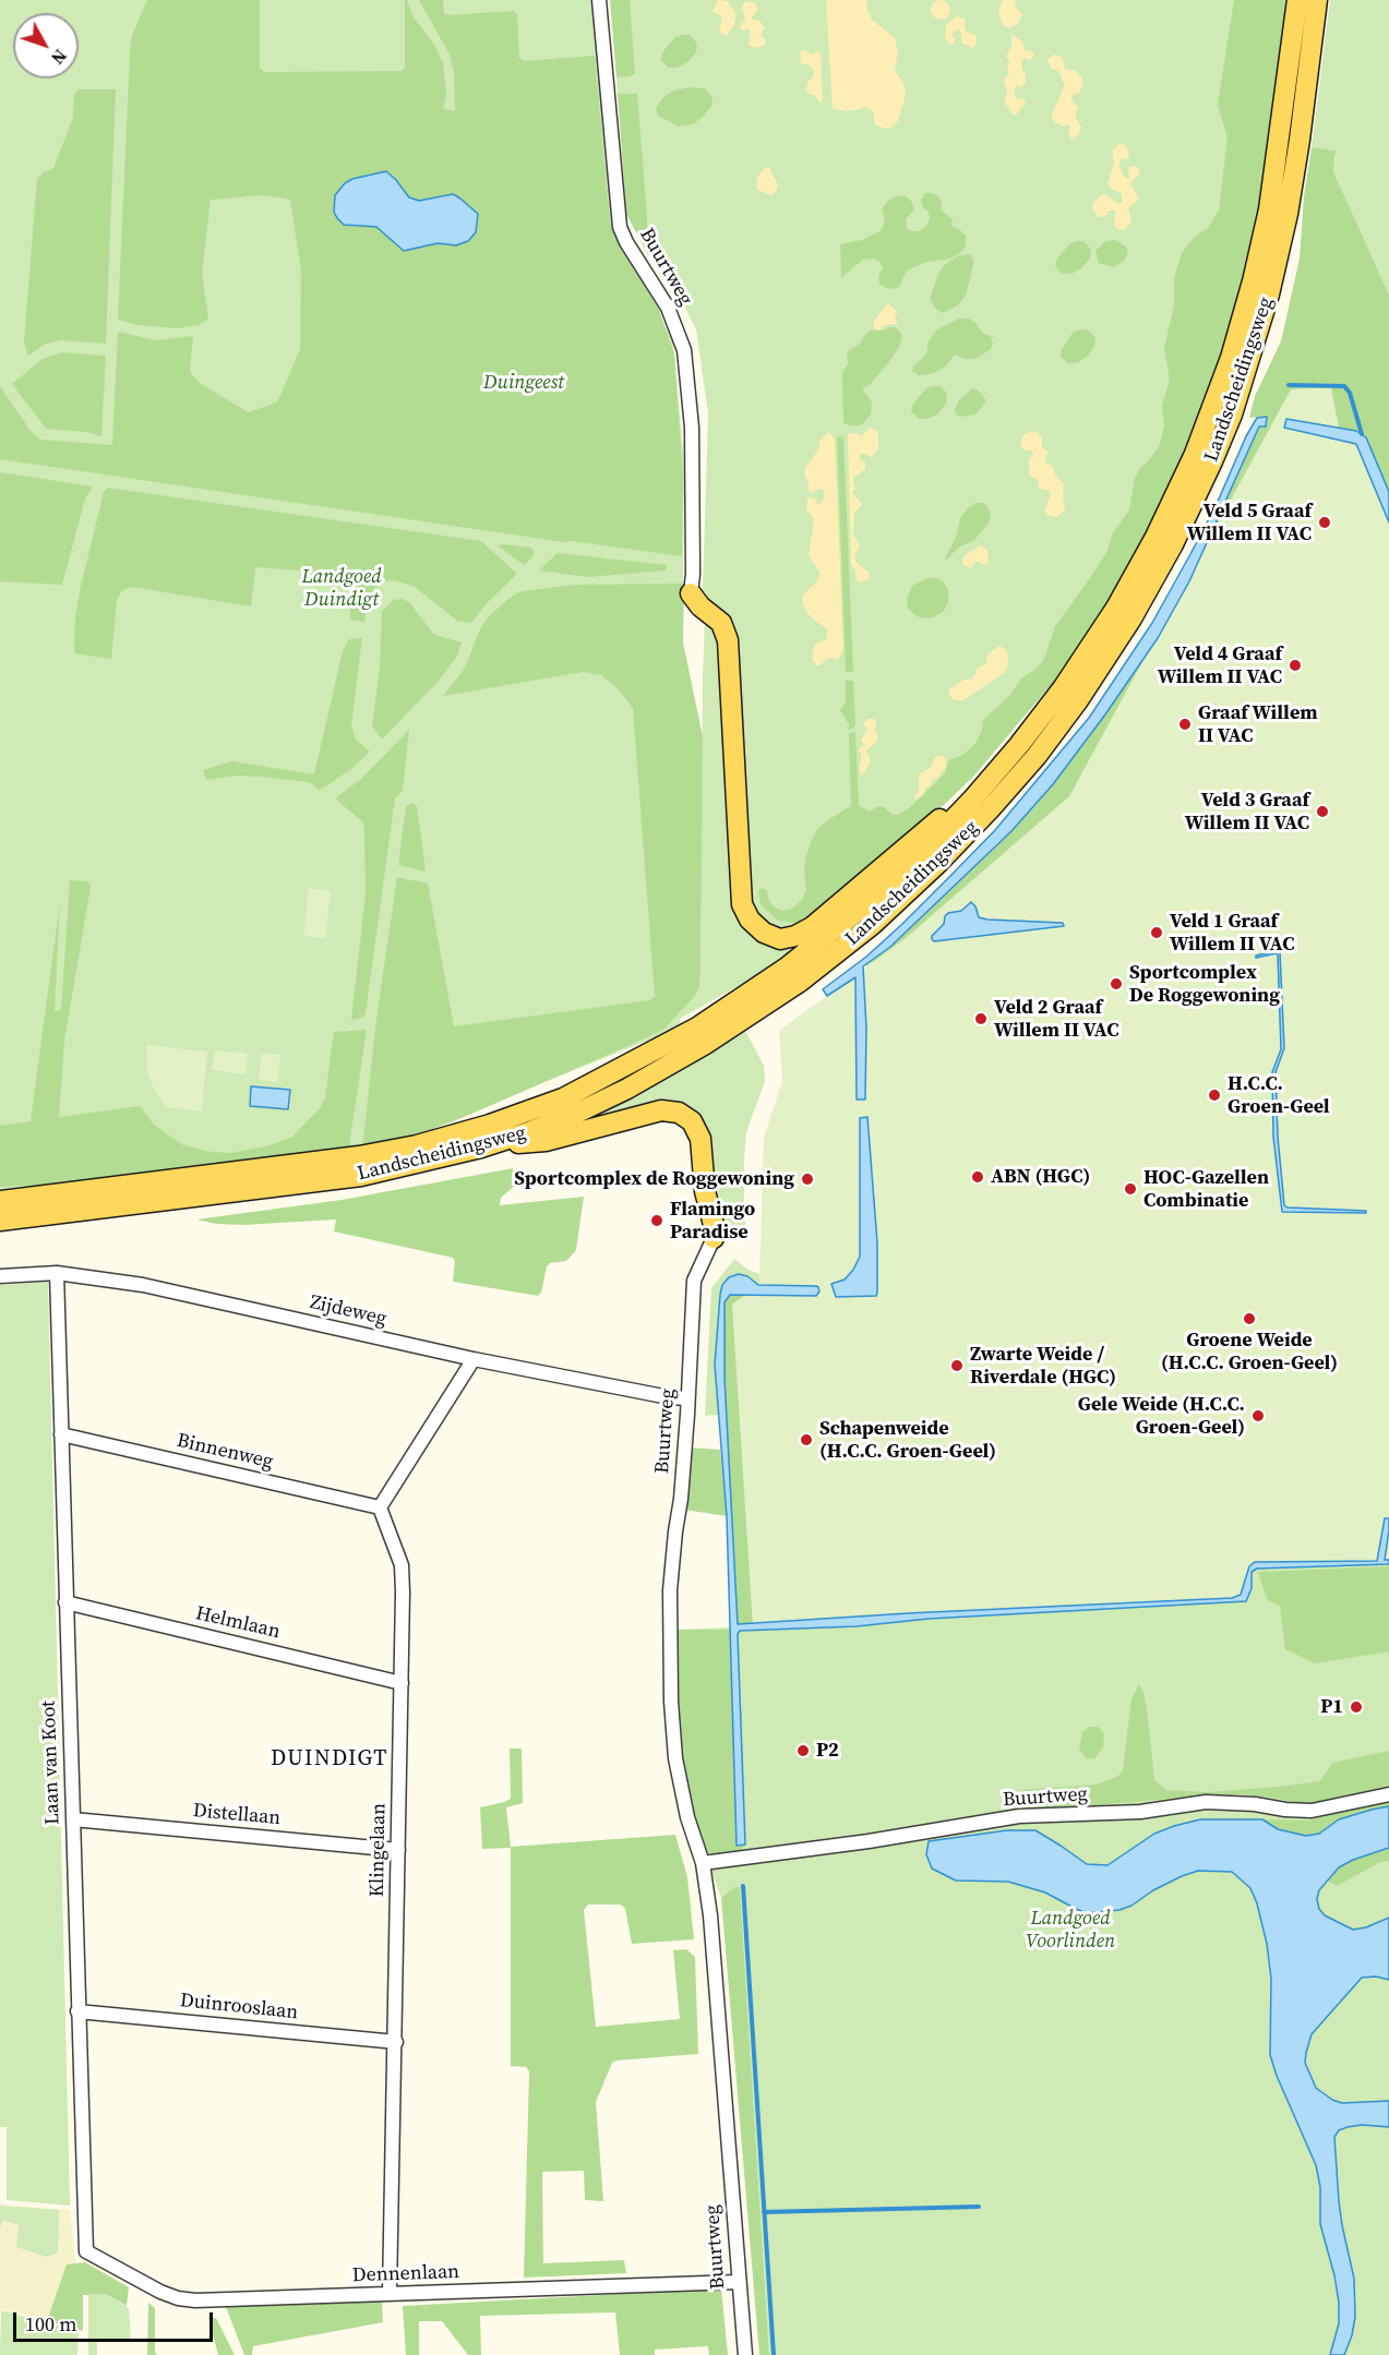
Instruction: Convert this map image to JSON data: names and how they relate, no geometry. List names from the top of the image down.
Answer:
{
  "streets": {
    "main road": ["Landscheidingsweg"],
    "street": [
      "Buurtweg",
      "Zijdeweg",
      "Binnenweg",
      "Helmlaan",
      "Laan van Koot",
      "Distellaan",
      "Klingelaan",
      "Duinrooslaan",
      "Dennenlaan"
    ]
  },
  "crossings": [
    ["Buurtweg", "Zijdeweg"],
    ["Buurtweg", "Dennenlaan"],
    ["Zijdeweg", "Laan van Koot"],
    ["Binnenweg", "Laan van Koot"],
    ["Binnenweg", "Klingelaan"],
    ["Helmlaan", "Laan van Koot"],
    ["Helmlaan", "Klingelaan"],
    ["Laan van Koot", "Distellaan"],
    ["Laan van Koot", "Duinrooslaan"],
    ["Laan van Koot", "Dennenlaan"],
    ["Distellaan", "Klingelaan"],
    ["Klingelaan", "Duinrooslaan"],
    ["Klingelaan", "Dennenlaan"]
  ],
  "districts": ["DUINDIGT"],
  "parks": ["Duingeest", "Landgoed Duindigt", "Landgoed Voorlinden"],
  "places": [
    "Veld 5 Graaf Willem II VAC",
    "Veld 4 Graaf Willem II VAC",
    "Graaf Willem II VAC",
    "Veld 3 Graaf Willem II VAC",
    "Veld 1 Graaf Willem II VAC",
    "Sportcomplex De Roggewoning",
    "Veld 2 Graaf Willem II VAC",
    "H.C.C. Groen-Geel",
    "ABN (HGC)",
    "Sportcomplex de Roggewoning",
    "HOC-Gazellen Combinatie",
    "Flamingo Paradise",
    "Groene Weide (H.C.C. Groen-Geel)",
    "Zwarte Weide / Riverdale (HGC)",
    "Gele Weide (H.C.C. Groen-Geel)",
    "Schapenweide (H.C.C. Groen-Geel)",
    "P1",
    "P2"
  ],
  "scale_bar": "100 m",
  "north": "bottom right"
}
